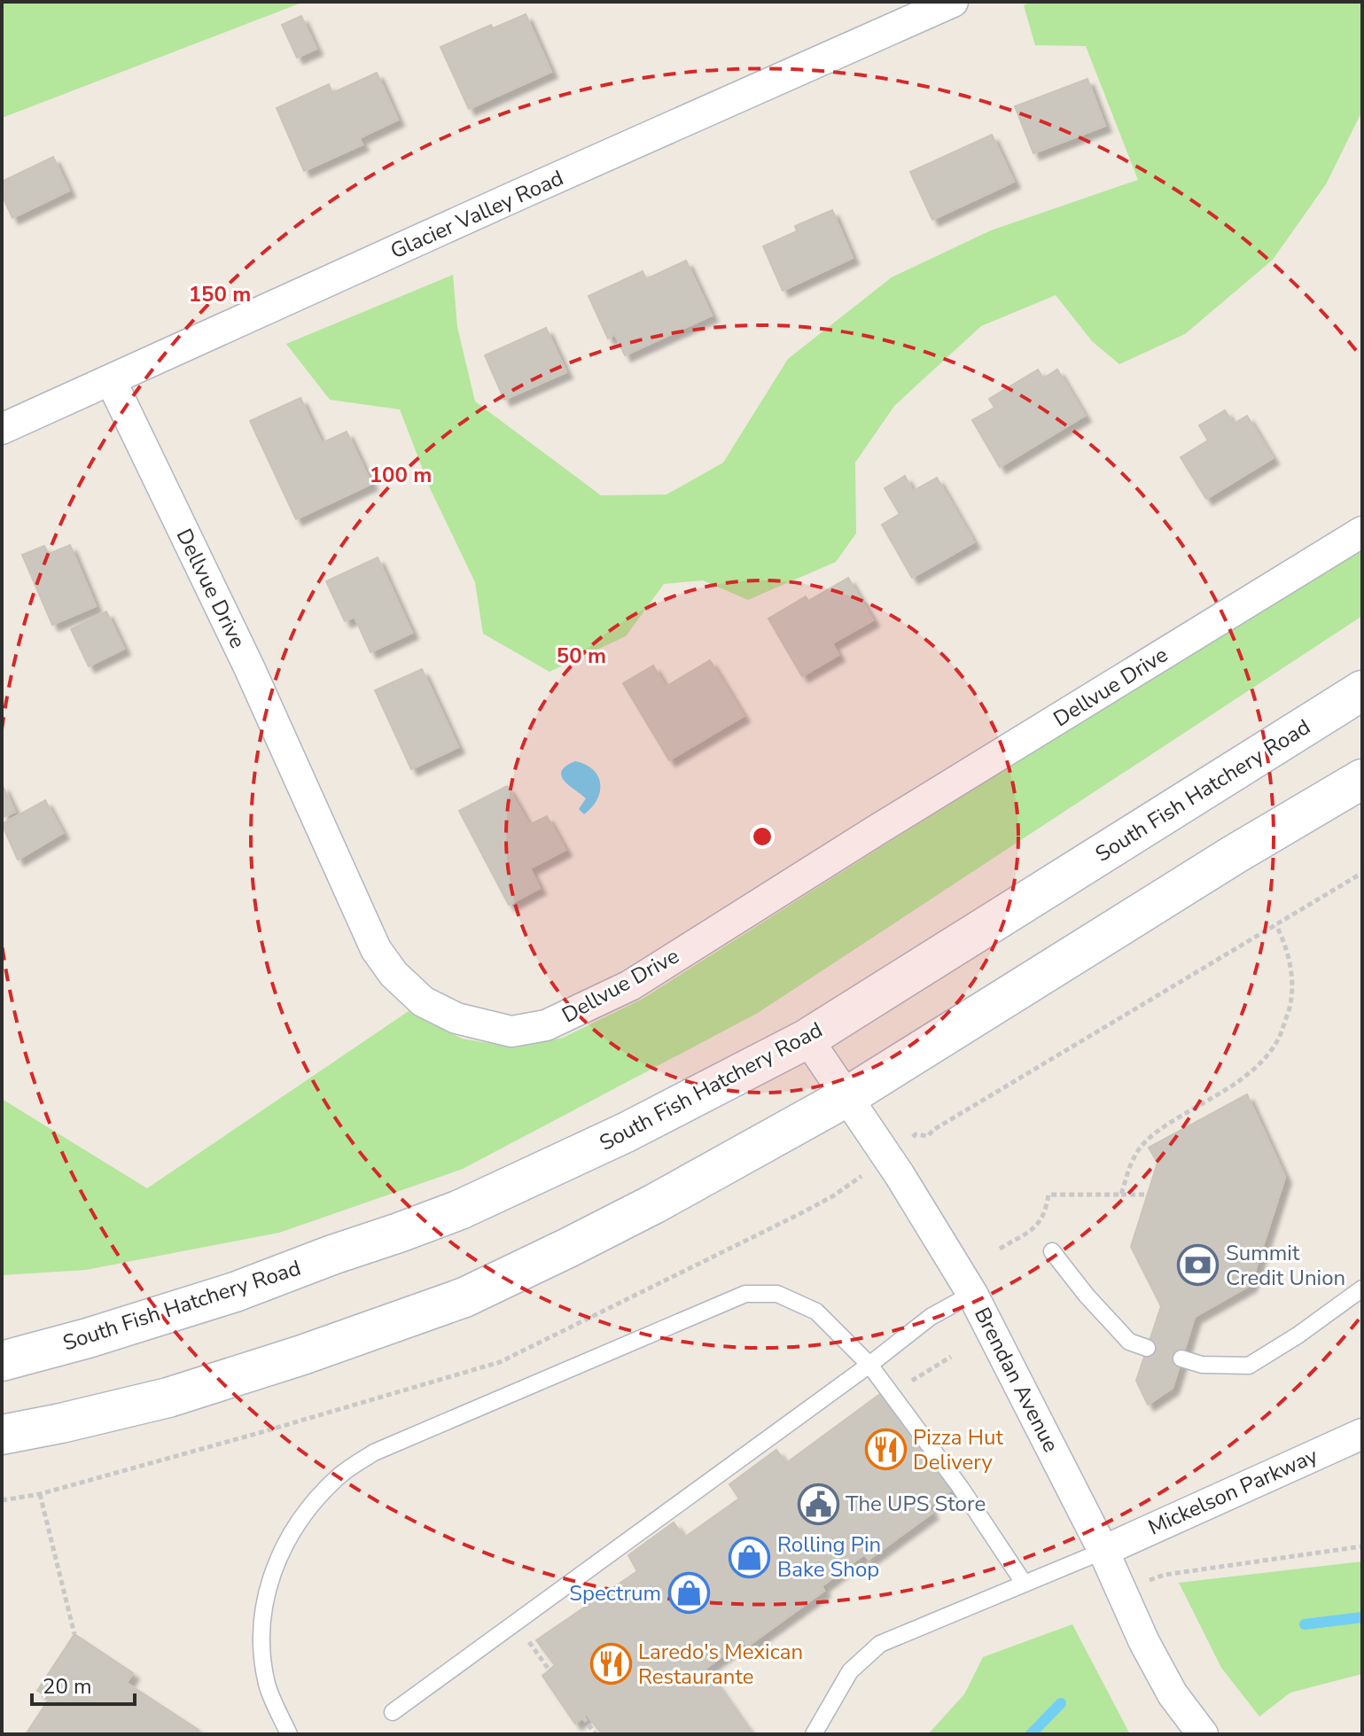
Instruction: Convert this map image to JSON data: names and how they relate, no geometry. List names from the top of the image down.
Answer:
{
  "streets": {
    "main road": ["South Fish Hatchery Road"],
    "street": [
      "Glacier Valley Road",
      "Dellvue Drive",
      "Brendan Avenue",
      "Mickelson Parkway"
    ]
  },
  "crossings": [
    ["Glacier Valley Road", "Dellvue Drive"],
    ["South Fish Hatchery Road", "Brendan Avenue"],
    ["Brendan Avenue", "Mickelson Parkway"]
  ],
  "places": {
    "bank": ["Summit Credit Union"],
    "restaurant": ["Pizza Hut Delivery", "Laredo's Mexican Restaurante"],
    "public building": ["The UPS Store"],
    "shop": ["Rolling Pin Bake Shop", "Spectrum"]
  },
  "scale_bar": "20 m",
  "rings": ["150 m", "100 m", "50 m"]
}
